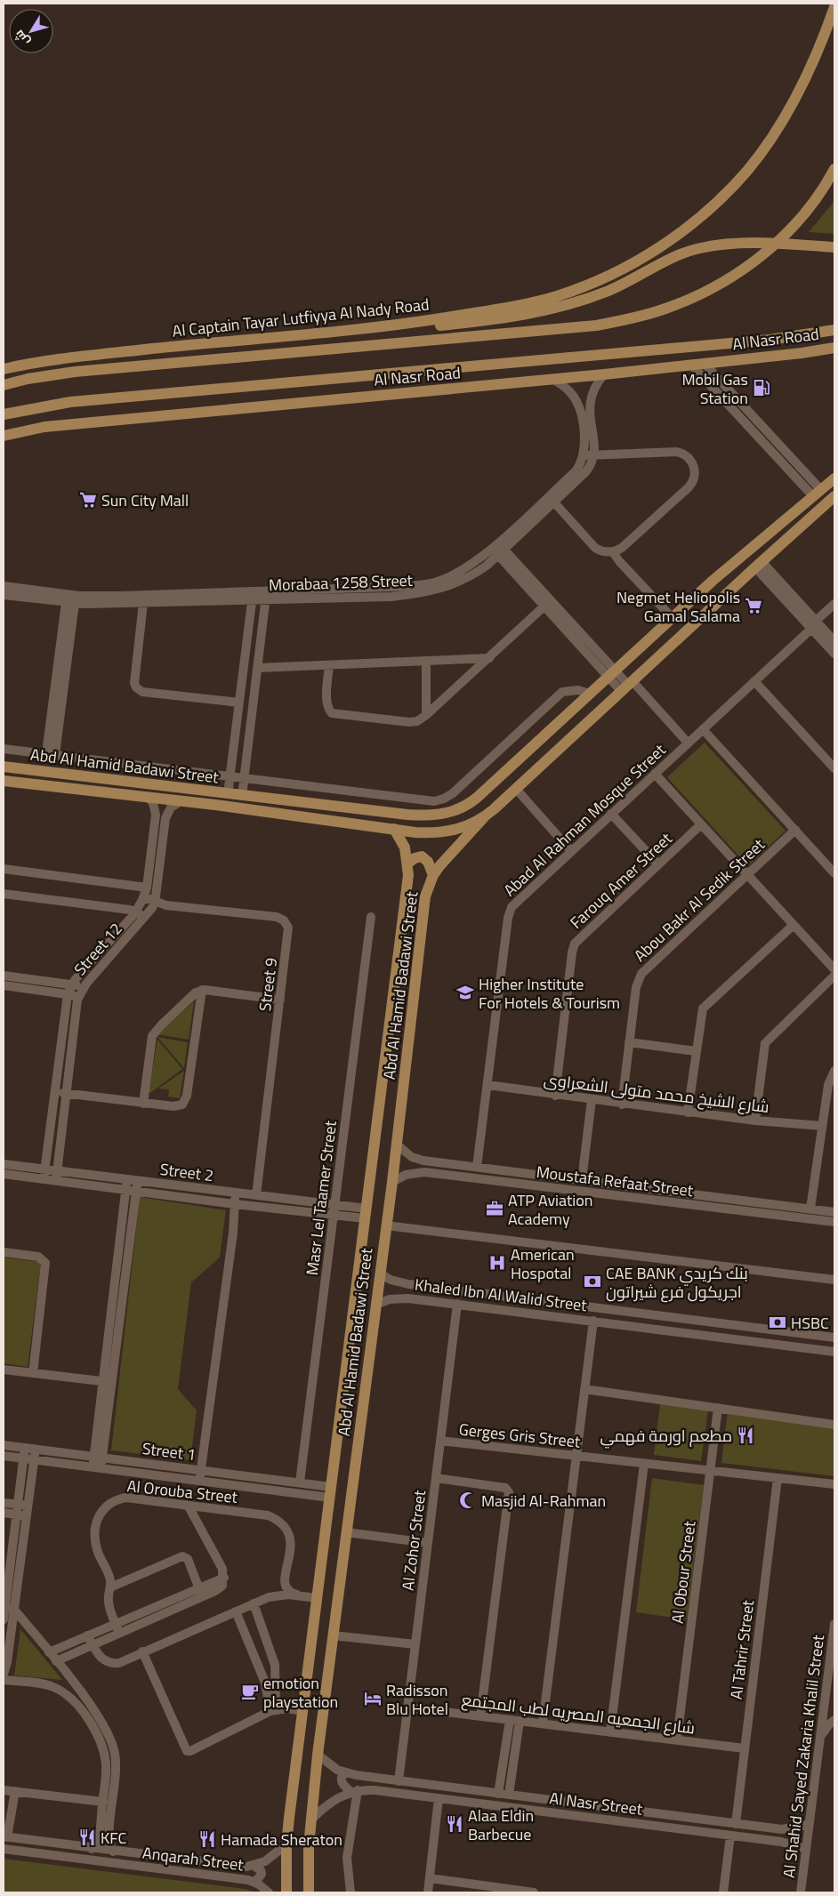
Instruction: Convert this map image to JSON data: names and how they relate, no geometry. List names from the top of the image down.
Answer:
{
  "streets": {
    "main road": ["Al Captain Tayar Lutfiyya Al Nady Road", "Al Nasr Road", "Abd Al Hamid Badawi Street"],
    "street": [
      "Morabaa 1258 Street",
      "Abad Al Rahman Mosque Street",
      "Farouq Amer Street",
      "Abou Bakr Al Sedik Street",
      "Street 12",
      "Street 9",
      "شارع الشيخ محمد متولى الشعراوى",
      "Street 2",
      "Moustafa Refaat Street",
      "Masr Lel Taamer Street",
      "Khaled Ibn Al Walid Street",
      "Gerges Gris Street",
      "Street 1",
      "Al Orouba Street",
      "Al Zohor Street",
      "Al Obour Street",
      "Al Tahrir Street",
      "شارع الجمعيه المصريه لطب المجتمع",
      "Al Shahid Sayed Zakaria Khalil Street",
      "Al Nasr Street",
      "Anqarah Street"
    ]
  },
  "crossings": [
    ["Abd Al Hamid Badawi Street", "Street 12"],
    ["Abd Al Hamid Badawi Street", "Street 2"],
    ["Abd Al Hamid Badawi Street", "Moustafa Refaat Street"],
    ["Abd Al Hamid Badawi Street", "Khaled Ibn Al Walid Street"],
    ["Abd Al Hamid Badawi Street", "Street 1"],
    ["Abd Al Hamid Badawi Street", "Al Nasr Street"],
    ["Abd Al Hamid Badawi Street", "Anqarah Street"],
    ["Abad Al Rahman Mosque Street", "شارع الشيخ محمد متولى الشعراوى"],
    ["Abad Al Rahman Mosque Street", "Moustafa Refaat Street"],
    ["Farouq Amer Street", "شارع الشيخ محمد متولى الشعراوى"],
    ["Abou Bakr Al Sedik Street", "شارع الشيخ محمد متولى الشعراوى"],
    ["Street 12", "Street 9"],
    ["Street 12", "Street 2"],
    ["Street 9", "Street 2"],
    ["Street 2", "Masr Lel Taamer Street"],
    ["Masr Lel Taamer Street", "Street 1"],
    ["Khaled Ibn Al Walid Street", "Al Zohor Street"],
    ["Gerges Gris Street", "Al Zohor Street"],
    ["Gerges Gris Street", "Al Obour Street"],
    ["Gerges Gris Street", "Al Tahrir Street"],
    ["Al Zohor Street", "شارع الجمعيه المصريه لطب المجتمع"],
    ["Al Zohor Street", "Al Nasr Street"],
    ["Al Obour Street", "شارع الجمعيه المصريه لطب المجتمع"],
    ["Al Tahrir Street", "شارع الجمعيه المصريه لطب المجتمع"],
    ["Al Tahrir Street", "Al Nasr Street"],
    ["Al Shahid Sayed Zakaria Khalil Street", "Al Nasr Street"]
  ],
  "places": {
    "fuel station": ["Mobil Gas Station"],
    "supermarket": ["Sun City Mall", "Negmet Heliopolis Gamal Salama"],
    "school or university": ["Higher Institute For Hotels & Tourism"],
    "office": ["ATP Aviation Academy"],
    "hospital": ["American Hospotal"],
    "bank": ["CAE BANK بنك كريدي اجريكول فرع شيراتون", "HSBC"],
    "restaurant": [
      "مطعم اورمة فهمي",
      "Alaa Eldin Barbecue",
      "KFC",
      "Hamada Sheraton"
    ],
    "mosque": ["Masjid Al-Rahman"],
    "cafe": ["emotion playstation"],
    "hotel": ["Radisson Blu Hotel"]
  },
  "north": "bottom left"
}
